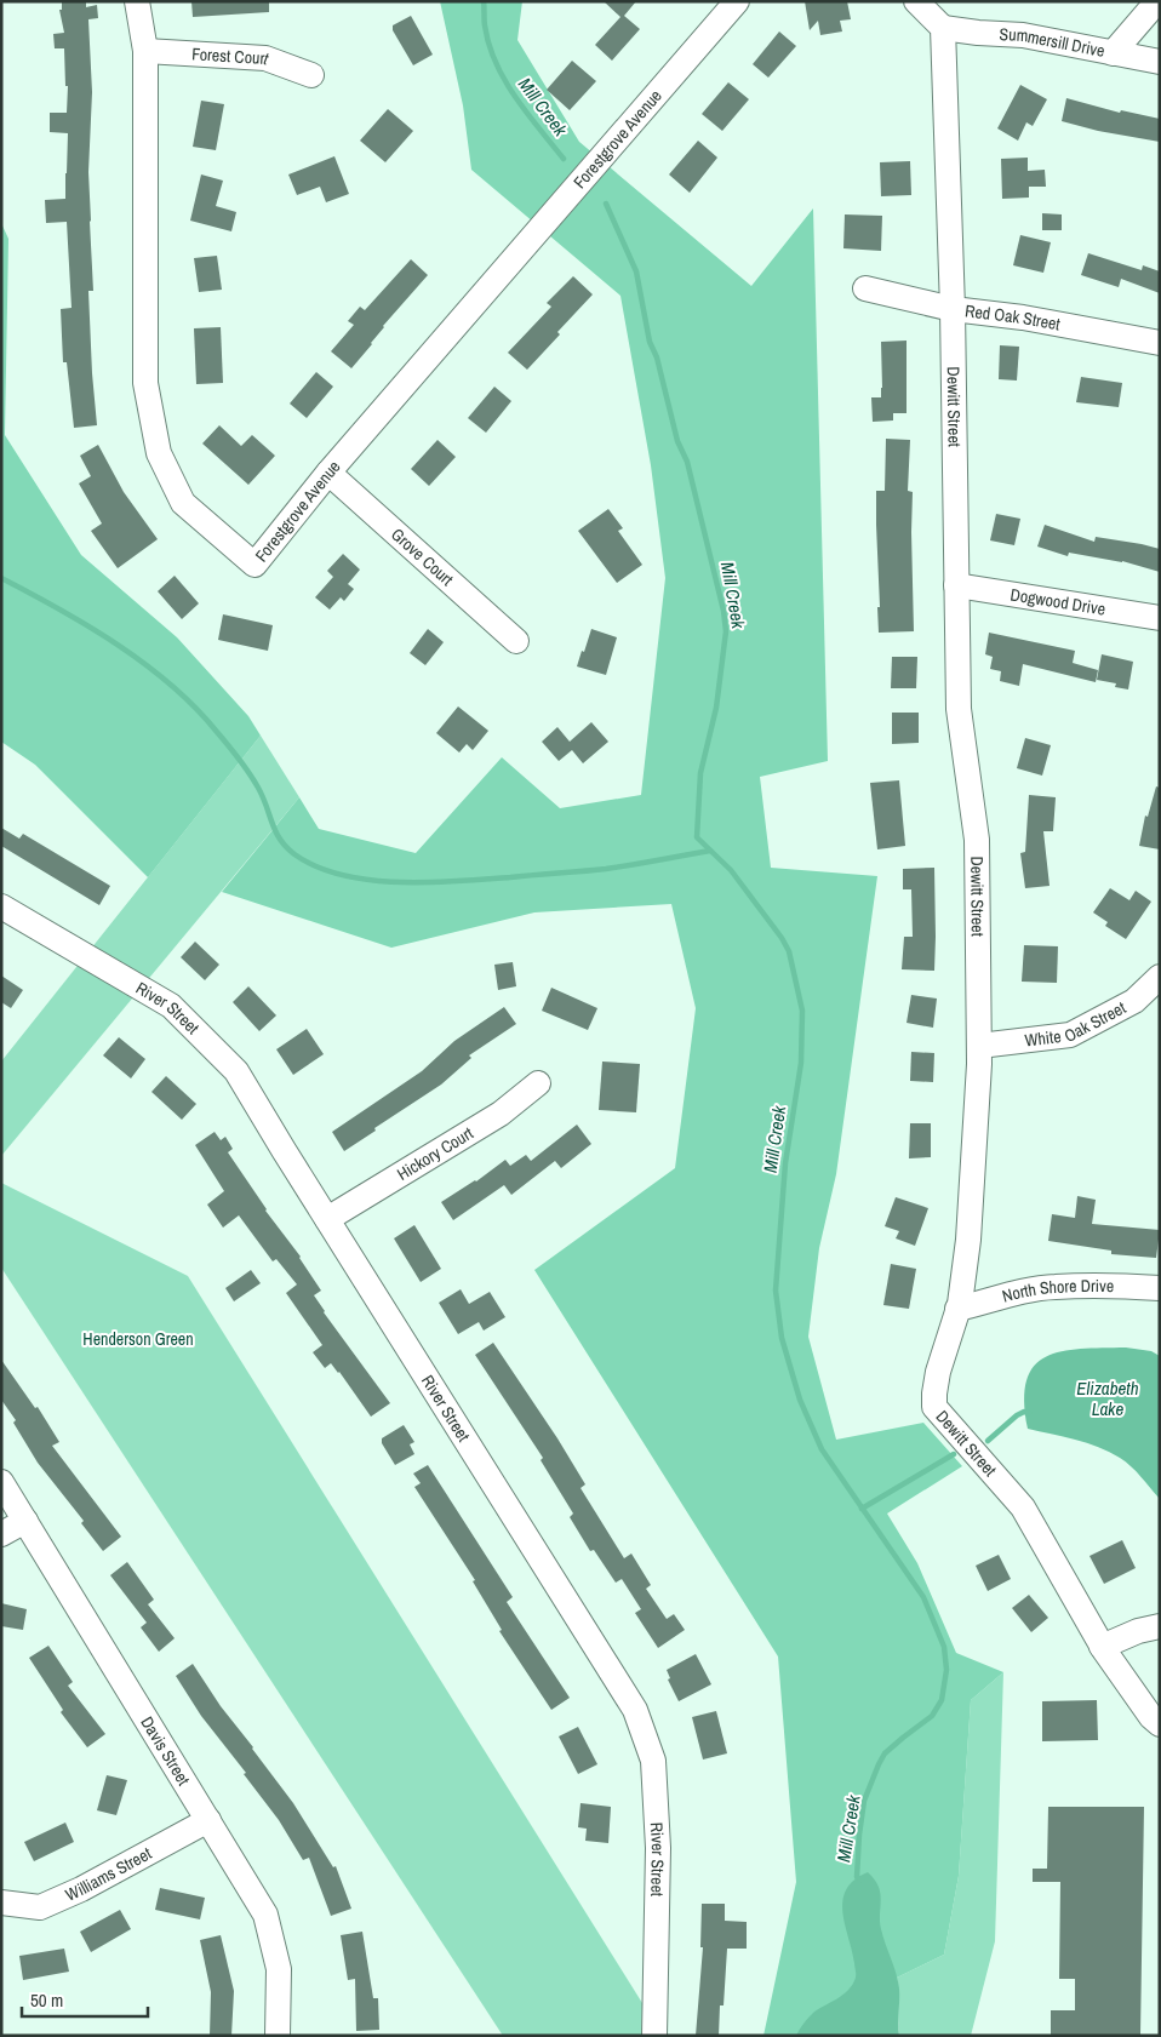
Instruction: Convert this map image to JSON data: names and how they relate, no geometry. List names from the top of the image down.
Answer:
{
  "streets": {
    "street": [
      "Summersill Drive",
      "Forest Court",
      "Forestgrove Avenue",
      "Red Oak Street",
      "Dewitt Street",
      "Grove Court",
      "Dogwood Drive",
      "River Street",
      "White Oak Street",
      "Hickory Court",
      "North Shore Drive",
      "Davis Street",
      "Williams Street"
    ]
  },
  "crossings": [
    ["Summersill Drive", "Dewitt Street"],
    ["Forest Court", "Forestgrove Avenue"],
    ["Forestgrove Avenue", "Grove Court"],
    ["Red Oak Street", "Dewitt Street"],
    ["Dewitt Street", "Dogwood Drive"],
    ["Dewitt Street", "White Oak Street"],
    ["Dewitt Street", "North Shore Drive"],
    ["River Street", "Hickory Court"],
    ["Davis Street", "Williams Street"]
  ],
  "water": ["Mill Creek", "Elizabeth Lake"],
  "parks": ["Henderson Green"],
  "scale_bar": "50 m"
}
